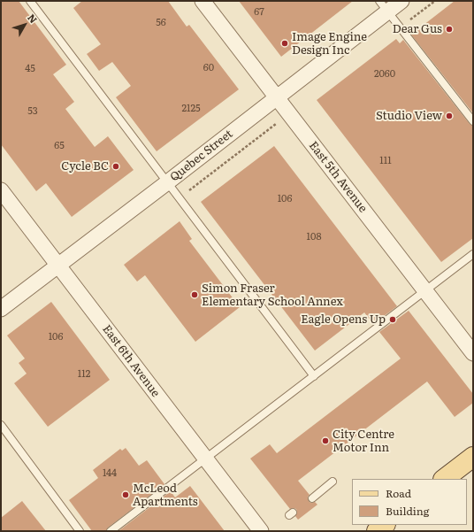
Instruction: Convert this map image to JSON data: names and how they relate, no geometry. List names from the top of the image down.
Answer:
{
  "streets": {
    "street": ["Quebec Street", "East 5th Avenue", "East 6th Avenue"]
  },
  "crossings": [
    ["Quebec Street", "East 5th Avenue"],
    ["Quebec Street", "East 6th Avenue"]
  ],
  "places": [
    "Dear Gus",
    "Image Engine Design Inc",
    "Studio View",
    "Cycle BC",
    "Simon Fraser Elementary School Annex",
    "Eagle Opens Up",
    "City Centre Motor Inn",
    "McLeod Apartments"
  ],
  "house_numbers": [
    "67",
    "56",
    "60",
    "45",
    "2060",
    "2125",
    "53",
    "65",
    "111",
    "106",
    "108",
    "106",
    "112",
    "144"
  ],
  "legend": ["Road", "Building"],
  "north": "top right"
}
